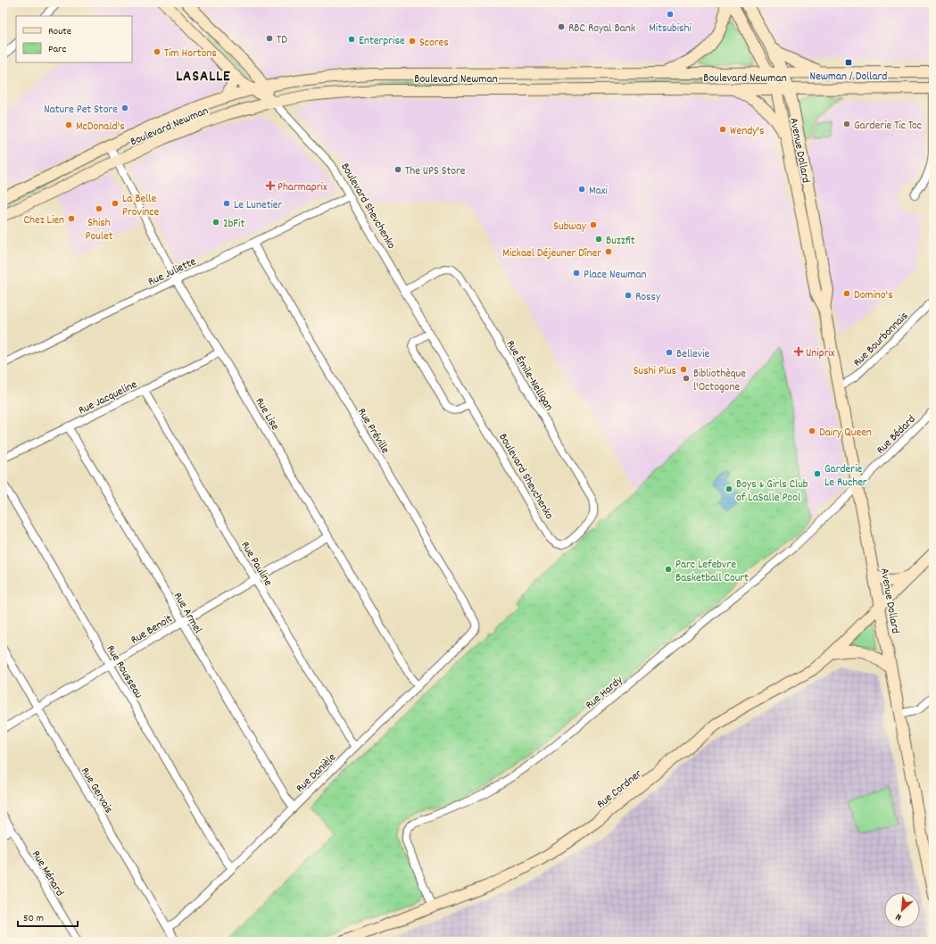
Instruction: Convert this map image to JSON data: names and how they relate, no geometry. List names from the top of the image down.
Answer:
{
  "streets": {
    "main road": [
      "Boulevard Newman",
      "Avenue Dollard",
      "Boulevard Shevchenko",
      "Rue Cordner"
    ],
    "street": [
      "Rue Juliette",
      "Rue Bourbonnais",
      "Rue Émile-Nelligan",
      "Rue Jacqueline",
      "Rue Lise",
      "Rue Préville",
      "Rue Bédard",
      "Rue Pauline",
      "Rue Armel",
      "Rue Benoit",
      "Rue Rousseau",
      "Rue Hardy",
      "Rue Danièle",
      "Rue Gervais",
      "Rue Ménard"
    ]
  },
  "crossings": [
    ["Boulevard Newman", "Avenue Dollard"],
    ["Boulevard Newman", "Boulevard Shevchenko"],
    ["Boulevard Newman", "Rue Lise"],
    ["Avenue Dollard", "Rue Bourbonnais"],
    ["Avenue Dollard", "Rue Bédard"],
    ["Avenue Dollard", "Rue Hardy"],
    ["Avenue Dollard", "Rue Cordner"],
    ["Boulevard Shevchenko", "Rue Juliette"],
    ["Boulevard Shevchenko", "Rue Émile-Nelligan"],
    ["Rue Juliette", "Rue Lise"],
    ["Rue Juliette", "Rue Préville"],
    ["Rue Jacqueline", "Rue Lise"],
    ["Rue Jacqueline", "Rue Pauline"],
    ["Rue Jacqueline", "Rue Armel"],
    ["Rue Lise", "Rue Benoit"],
    ["Rue Lise", "Rue Danièle"],
    ["Rue Préville", "Rue Danièle"],
    ["Rue Bédard", "Rue Hardy"],
    ["Rue Pauline", "Rue Benoit"],
    ["Rue Pauline", "Rue Danièle"],
    ["Rue Armel", "Rue Benoit"],
    ["Rue Armel", "Rue Danièle"],
    ["Rue Benoit", "Rue Rousseau"],
    ["Rue Benoit", "Rue Gervais"],
    ["Rue Rousseau", "Rue Danièle"],
    ["Rue Hardy", "Rue Cordner"],
    ["Rue Danièle", "Rue Gervais"]
  ],
  "districts": ["LASALLE"],
  "places": {
    "other": [
      "Mitsubishi",
      "RBC Royal Bank",
      "TD",
      "Enterprise",
      "Scores",
      "Tim Hortons",
      "Nature Pet Store",
      "Garderie Tic Toc",
      "McDonald's",
      "Wendy's",
      "The UPS Store",
      "Maxi",
      "La Belle Province",
      "Le Lunetier",
      "Shish Poulet",
      "Chez Lien",
      "2bFit",
      "Subway",
      "Buzzfit",
      "Mickael Déjeuner Dîner",
      "Place Newman",
      "Domino's",
      "Rossy",
      "Bellevie",
      "Sushi Plus",
      "Bibliothèque l'Octogone",
      "Dairy Queen",
      "Garderie Le Rucher",
      "Boys & Girls Club of LaSalle Pool",
      "Parc Lefebvre Basketball Court"
    ],
    "transit": ["Newman / Dollard"],
    "health": ["Pharmaprix", "Uniprix"]
  },
  "legend": ["Route", "Parc"],
  "scale_bar": "50 m",
  "north": "bottom left"
}
